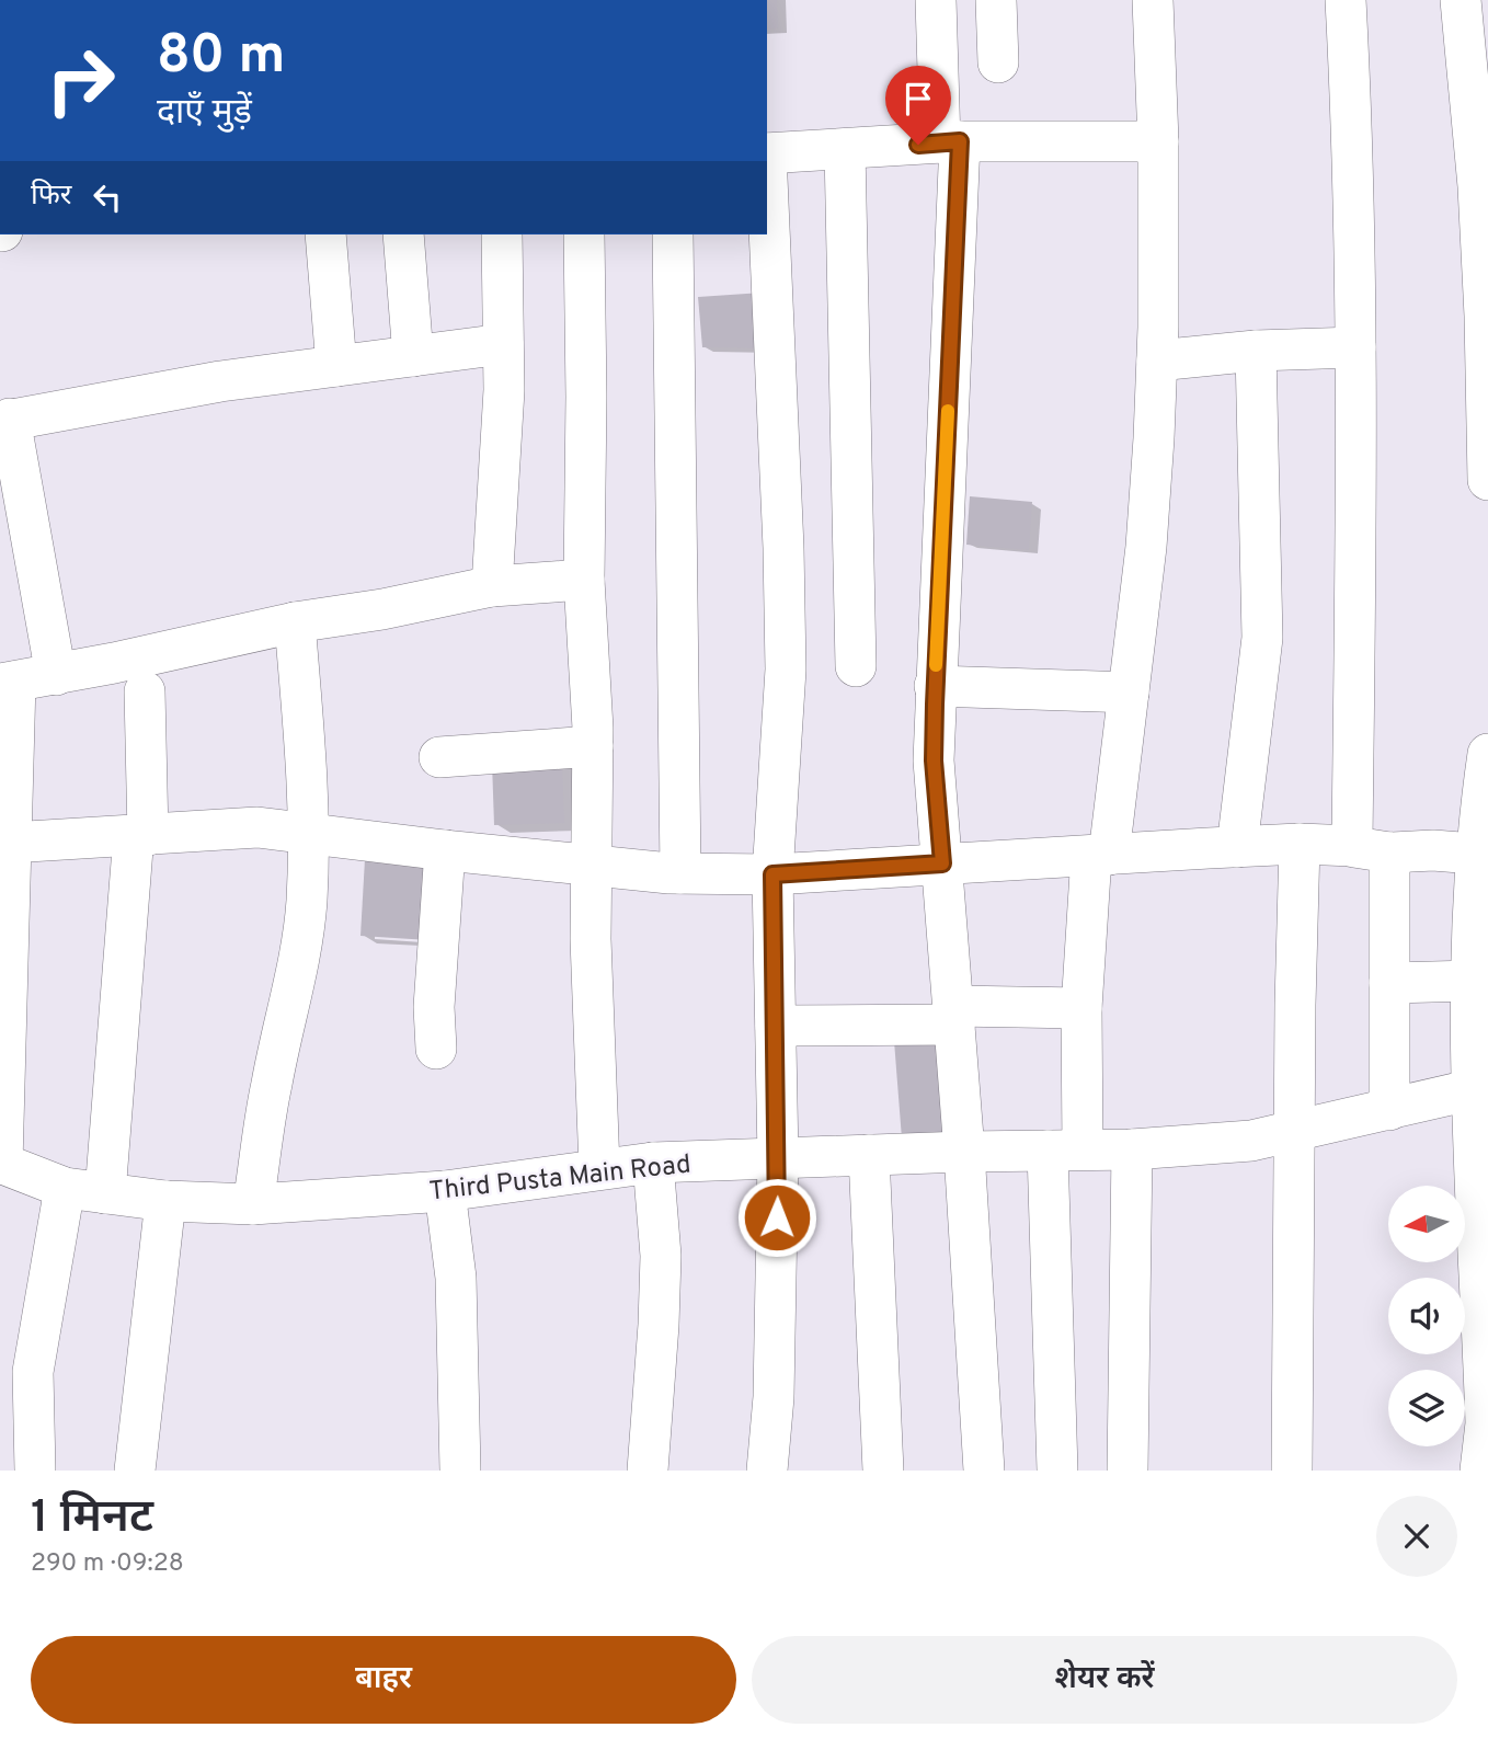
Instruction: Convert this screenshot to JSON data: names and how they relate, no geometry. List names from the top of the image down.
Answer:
{
  "streets": {
    "street": ["Third Pusta Main Road"]
  },
  "north": "left",
  "page": {
    "turn": ["80 m", "दाएँ मुड़ें"],
    "then": "फिर",
    "heading": ["1 मिनट", "290 m · 09:28"],
    "buttons": ["बाहर", "शेयर करें"]
  }
}
